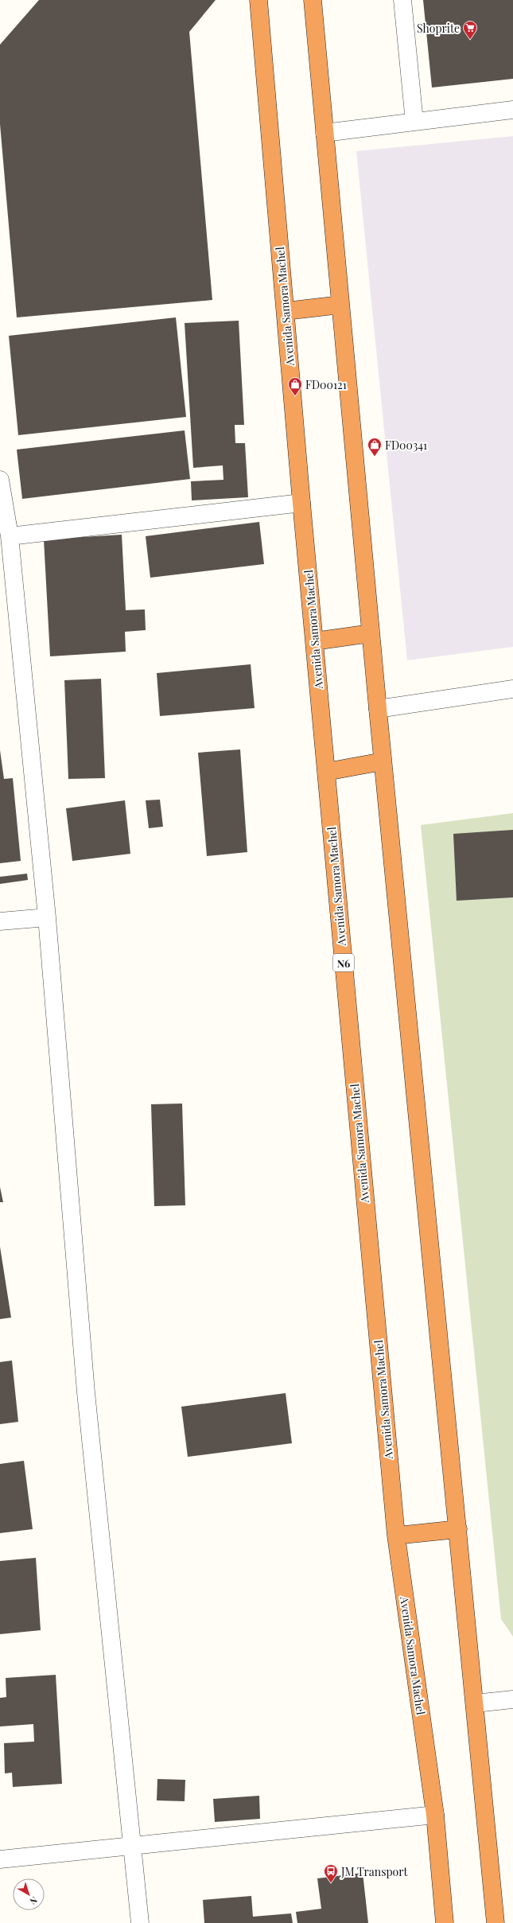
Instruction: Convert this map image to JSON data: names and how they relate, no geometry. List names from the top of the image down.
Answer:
{
  "streets": {
    "highway": ["Avenida Samora Machel", "N6"]
  },
  "places": {
    "supermarket": ["Shoprite"],
    "shop": ["FD00121", "FD00341"],
    "bus stop": ["JM Transport"]
  },
  "north": "bottom right"
}
